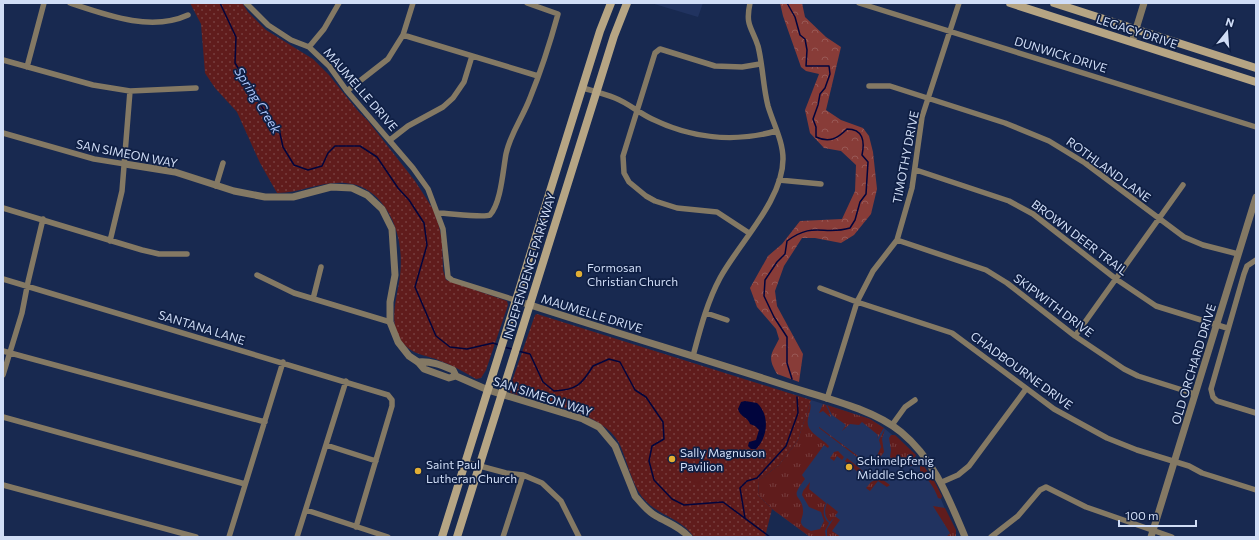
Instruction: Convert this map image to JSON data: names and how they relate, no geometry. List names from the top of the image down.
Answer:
{
  "streets": {
    "main road": ["LEGACY DRIVE", "INDEPENDENCE PARKWAY"],
    "street": [
      "DUNWICK DRIVE",
      "MAUMELLE DRIVE",
      "SAN SIMEON WAY",
      "TIMOTHY DRIVE",
      "ROTHLAND LANE",
      "BROWN DEER TRAIL",
      "SKIPWITH DRIVE",
      "SANTANA LANE",
      "OLD ORCHARD DRIVE",
      "CHADBOURNE DRIVE"
    ]
  },
  "crossings": [
    ["DUNWICK DRIVE", "TIMOTHY DRIVE"],
    ["MAUMELLE DRIVE", "TIMOTHY DRIVE"],
    ["MAUMELLE DRIVE", "INDEPENDENCE PARKWAY"],
    ["SAN SIMEON WAY", "INDEPENDENCE PARKWAY"],
    ["TIMOTHY DRIVE", "ROTHLAND LANE"],
    ["TIMOTHY DRIVE", "BROWN DEER TRAIL"],
    ["TIMOTHY DRIVE", "SKIPWITH DRIVE"],
    ["TIMOTHY DRIVE", "CHADBOURNE DRIVE"],
    ["ROTHLAND LANE", "OLD ORCHARD DRIVE"],
    ["BROWN DEER TRAIL", "OLD ORCHARD DRIVE"],
    ["SKIPWITH DRIVE", "OLD ORCHARD DRIVE"],
    ["OLD ORCHARD DRIVE", "CHADBOURNE DRIVE"]
  ],
  "water": ["Spring Creek"],
  "places": [
    "Formosan Christian Church",
    "Sally Magnuson Pavilion",
    "Schimelpfenig Middle School",
    "Saint Paul Lutheran Church"
  ],
  "scale_bar": "100 m",
  "north": "top"
}
